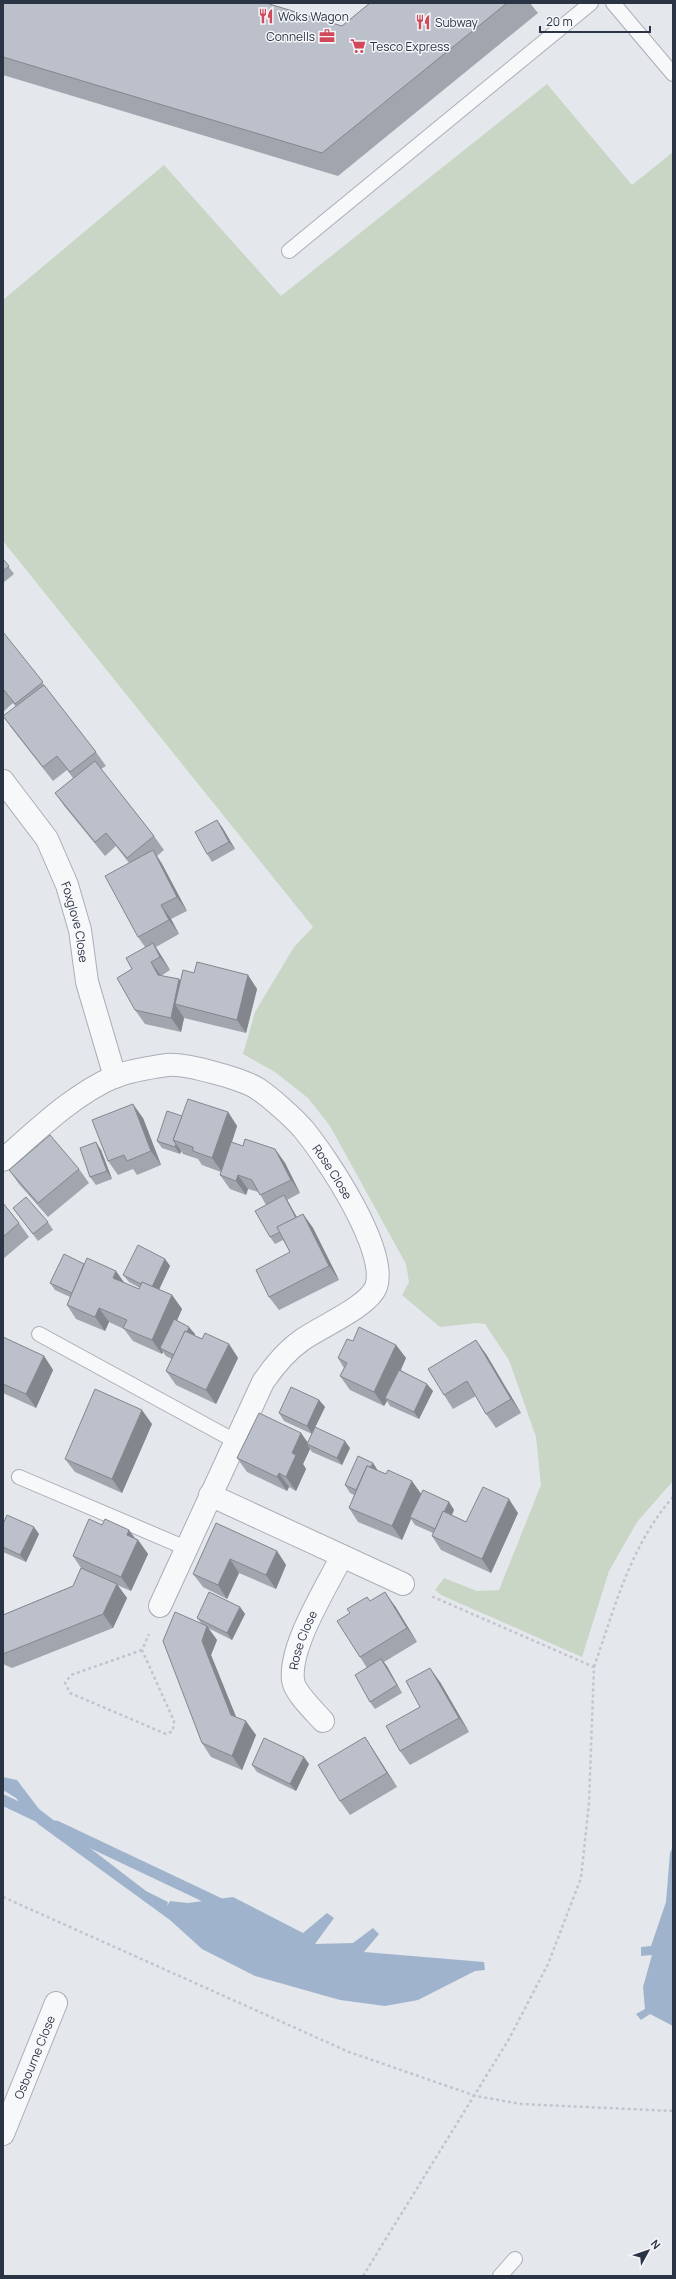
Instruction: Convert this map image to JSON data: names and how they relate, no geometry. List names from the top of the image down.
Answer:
{
  "streets": {
    "street": ["Foxglove Close", "Rose Close", "Osbourne Close"]
  },
  "crossings": [
    ["Foxglove Close", "Rose Close"]
  ],
  "places": {
    "restaurant": ["Woks Wagon", "Subway"],
    "office": ["Connells"],
    "supermarket": ["Tesco Express"]
  },
  "scale_bar": "20 m",
  "north": "top right"
}
